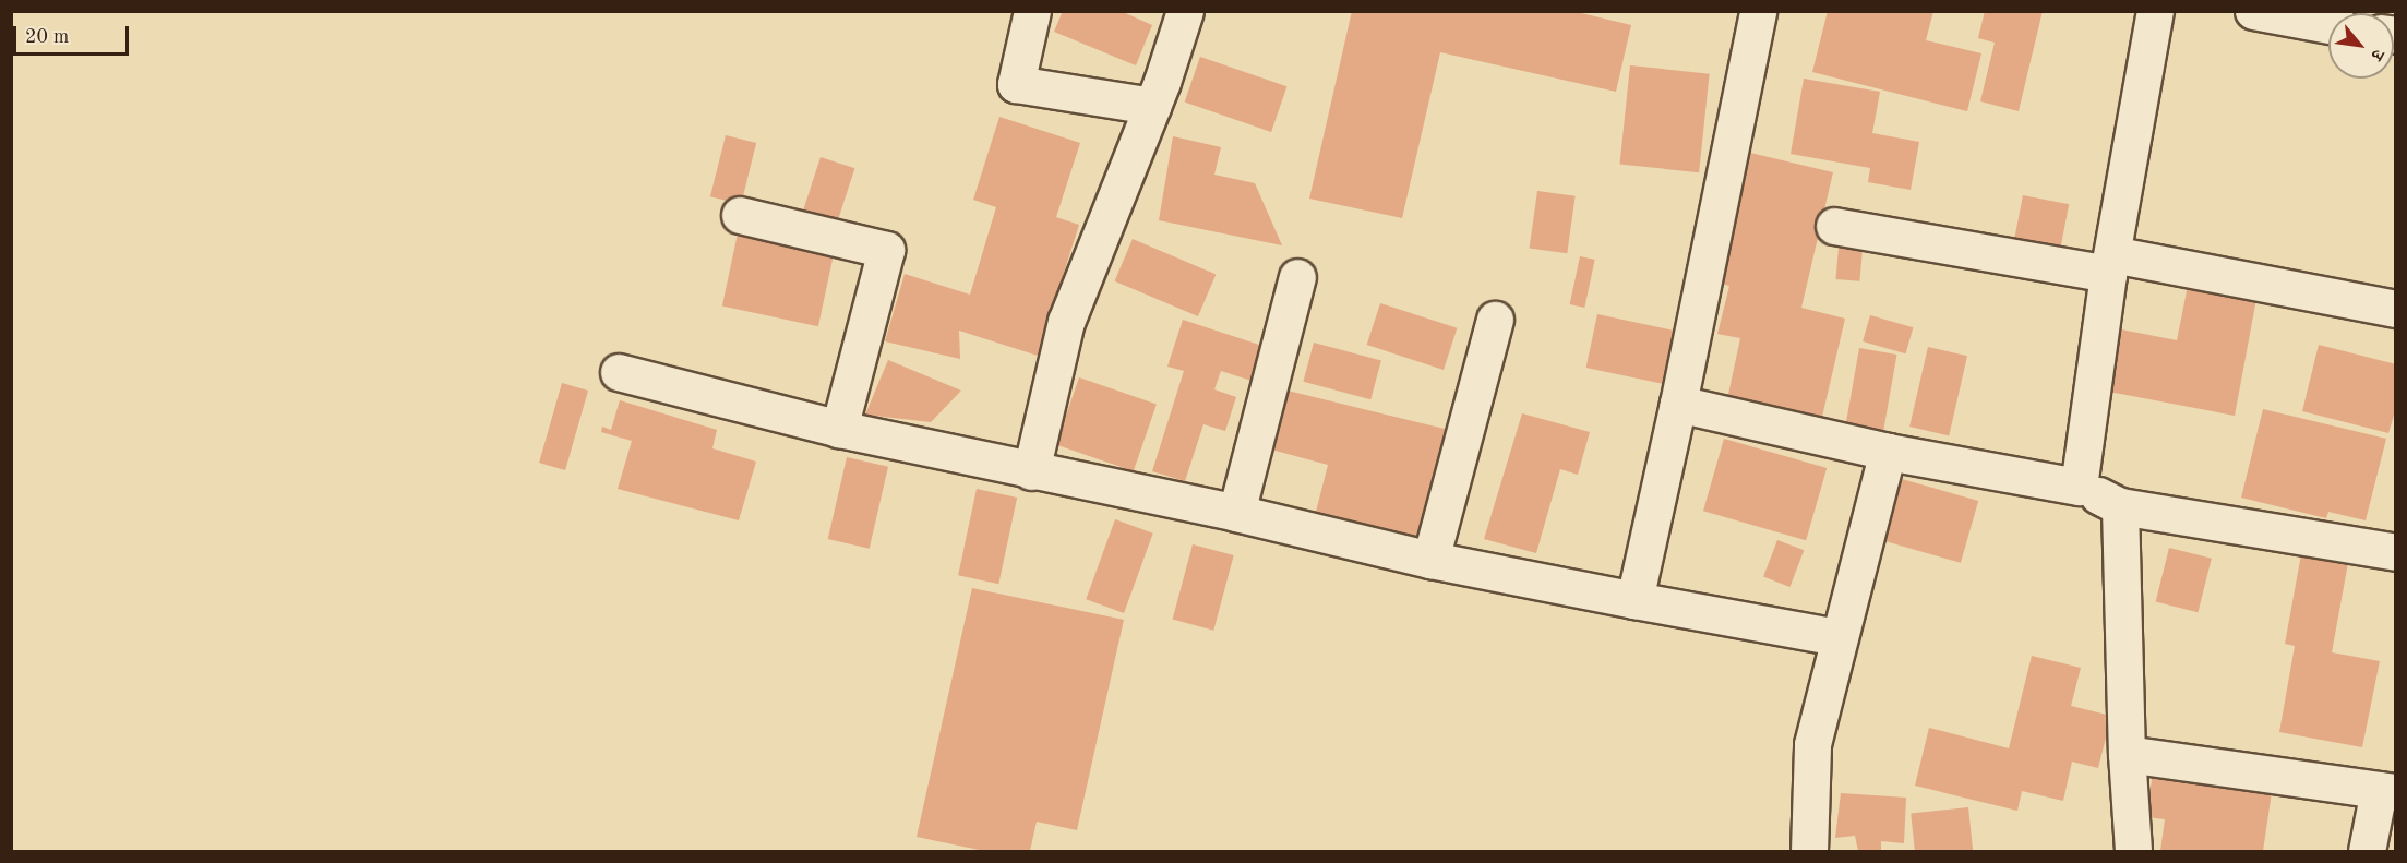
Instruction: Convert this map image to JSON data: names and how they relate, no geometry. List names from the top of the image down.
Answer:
{
  "scale_bar": "20 m",
  "north": "bottom right"
}
